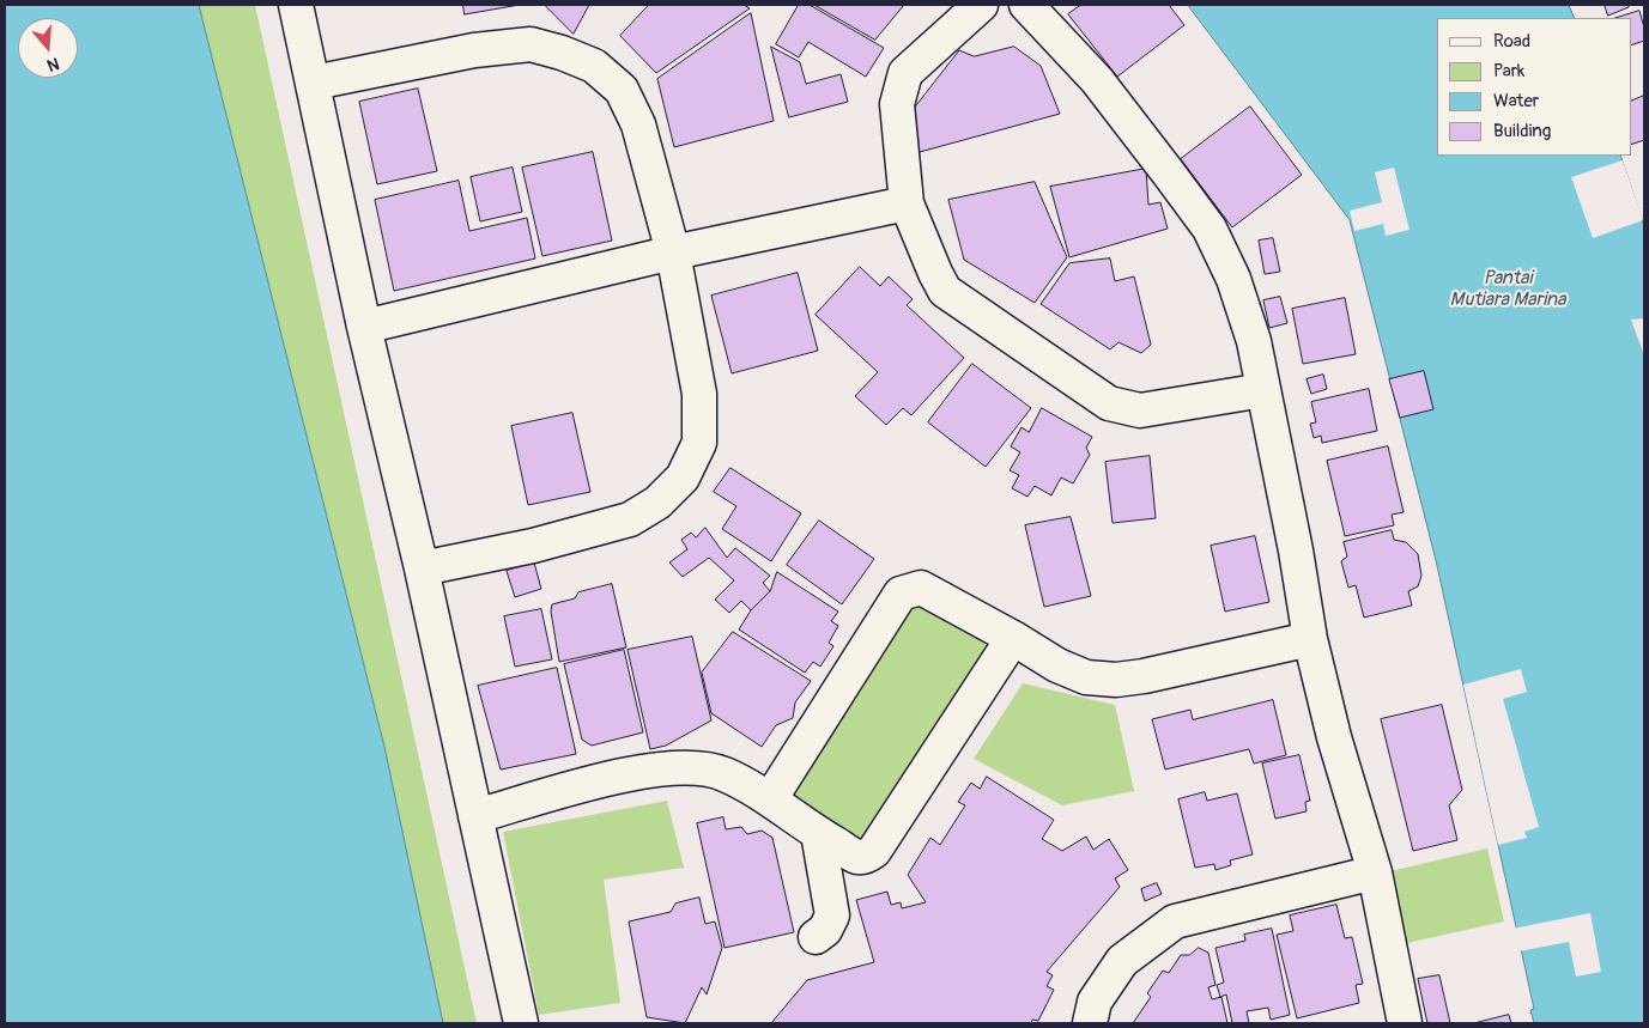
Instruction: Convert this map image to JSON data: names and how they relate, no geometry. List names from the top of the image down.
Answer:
{
  "water": ["Pantai Mutiara Marina"],
  "legend": [
    "Road",
    "Park",
    "Water",
    "Building"
  ],
  "north": "bottom"
}
